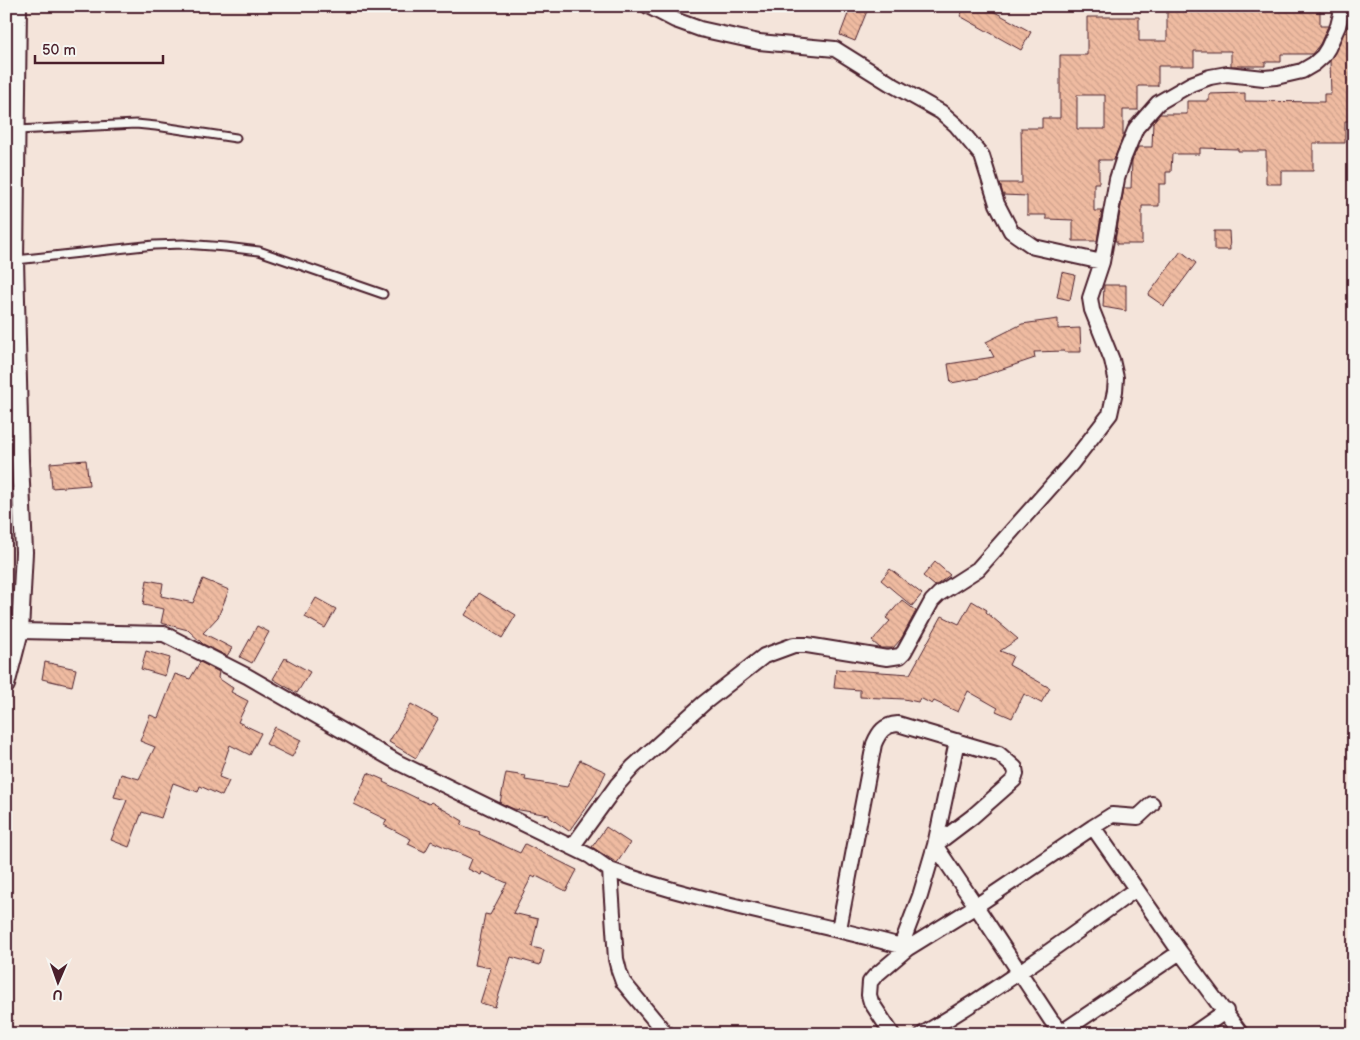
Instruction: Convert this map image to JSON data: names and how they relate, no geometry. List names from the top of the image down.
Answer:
{
  "scale_bar": "50 m",
  "north": "bottom"
}
